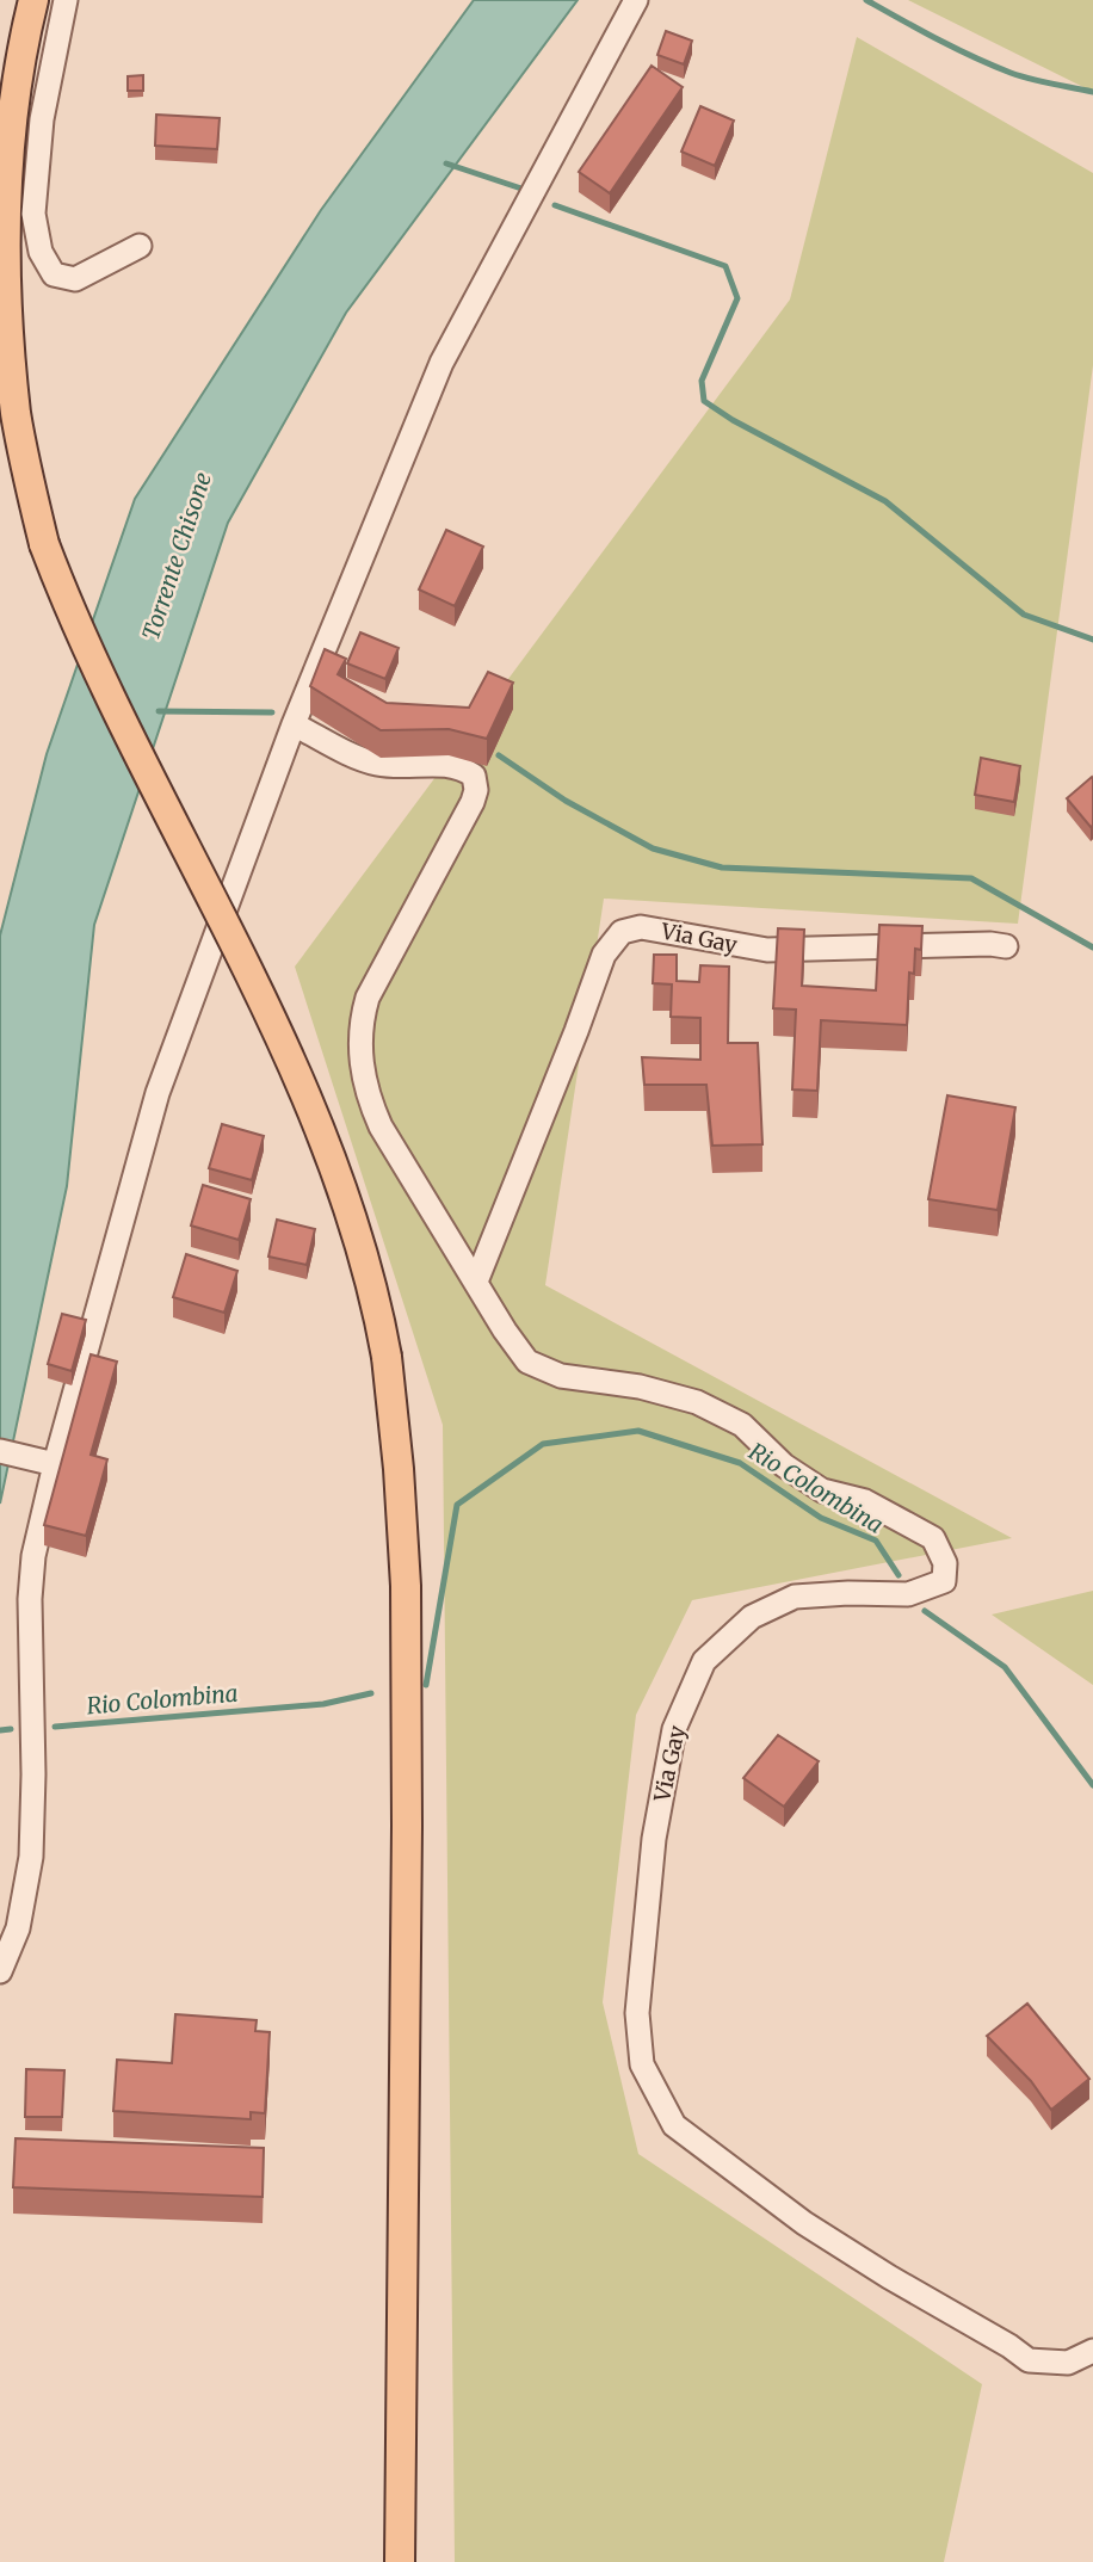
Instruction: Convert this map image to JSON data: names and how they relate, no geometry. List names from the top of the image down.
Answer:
{
  "streets": {
    "street": ["Via Gay"]
  },
  "water": ["Torrente Chisone", "Rio Colombina"]
}
